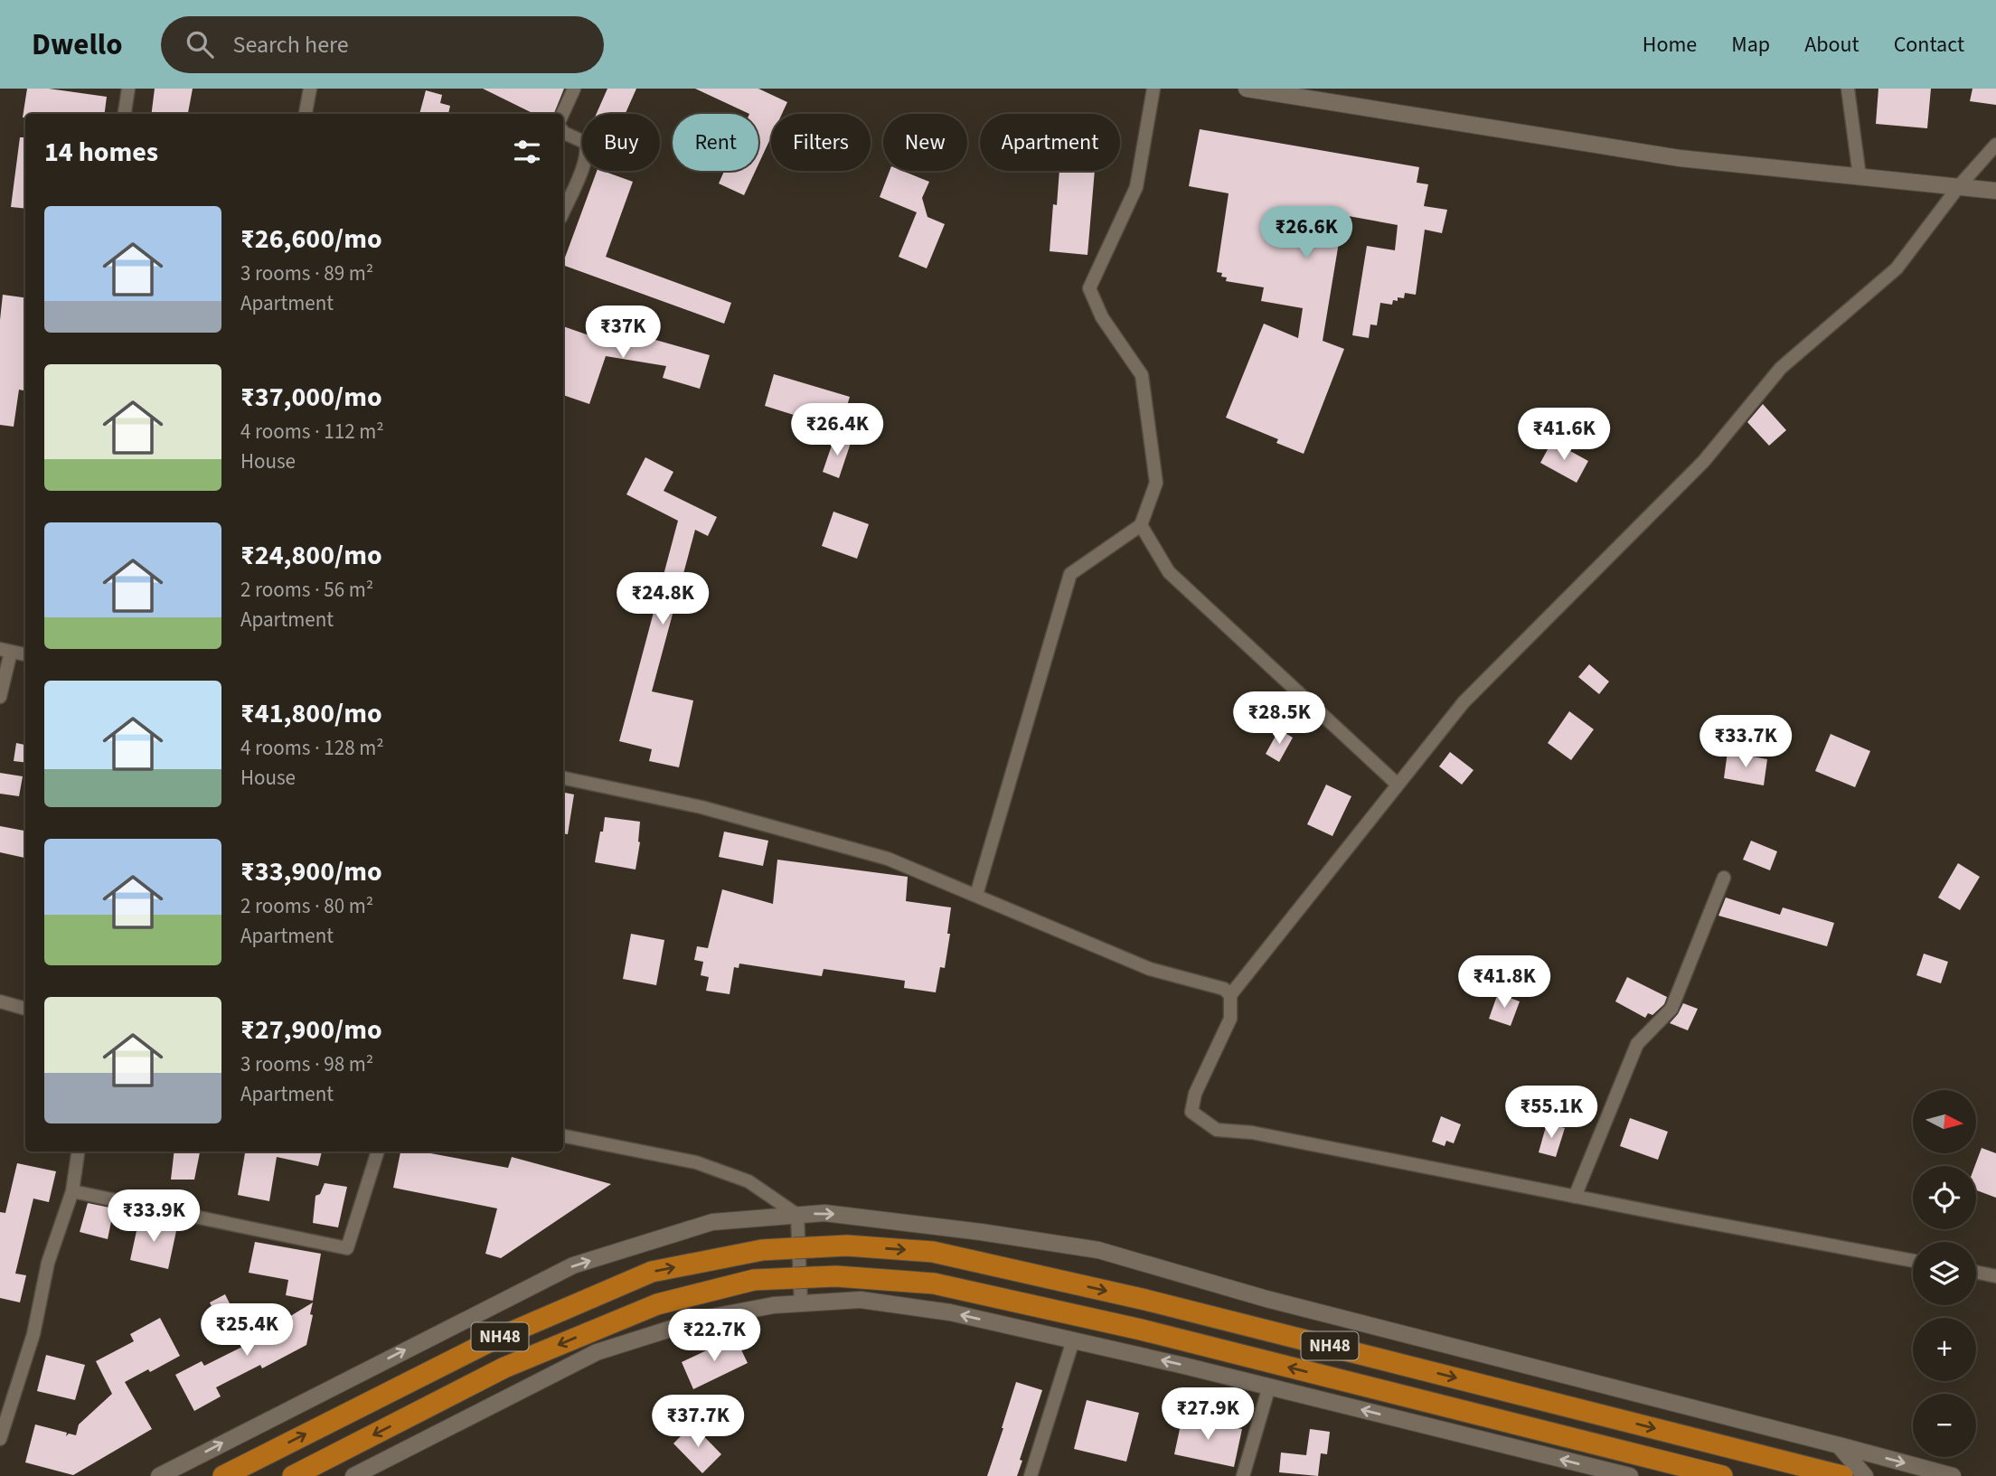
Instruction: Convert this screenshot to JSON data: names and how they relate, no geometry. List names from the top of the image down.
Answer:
{
  "streets": {
    "highway": ["NH48"]
  },
  "north": "right",
  "page": {
    "header": "Dwello",
    "search": "Search here",
    "nav": [
      "Home",
      "Map",
      "About",
      "Contact"
    ],
    "chip": [
      "Buy",
      "Rent",
      "Filters",
      "New",
      "Apartment"
    ],
    "heading": "14 homes",
    "list": [
      {
        "name": "₹26,600/mo",
        "note": "3 rooms · 89 m² · Apartment"
      },
      {
        "name": "₹37,000/mo",
        "note": "4 rooms · 112 m² · House"
      },
      {
        "name": "₹24,800/mo",
        "note": "2 rooms · 56 m² · Apartment"
      },
      {
        "name": "₹41,800/mo",
        "note": "4 rooms · 128 m² · House"
      },
      {
        "name": "₹33,900/mo",
        "note": "2 rooms · 80 m² · Apartment"
      },
      {
        "name": "₹27,900/mo",
        "note": "3 rooms · 98 m² · Apartment"
      }
    ],
    "price": [
      "₹26.6K",
      "₹37K",
      "₹26.4K",
      "₹41.6K",
      "₹24.8K",
      "₹28.5K",
      "₹33.7K",
      "₹41.8K",
      "₹55.1K",
      "₹33.9K",
      "₹25.4K",
      "₹22.7K",
      "₹27.9K",
      "₹37.7K"
    ],
    "map_buttons": ["+", "−"]
  }
}
